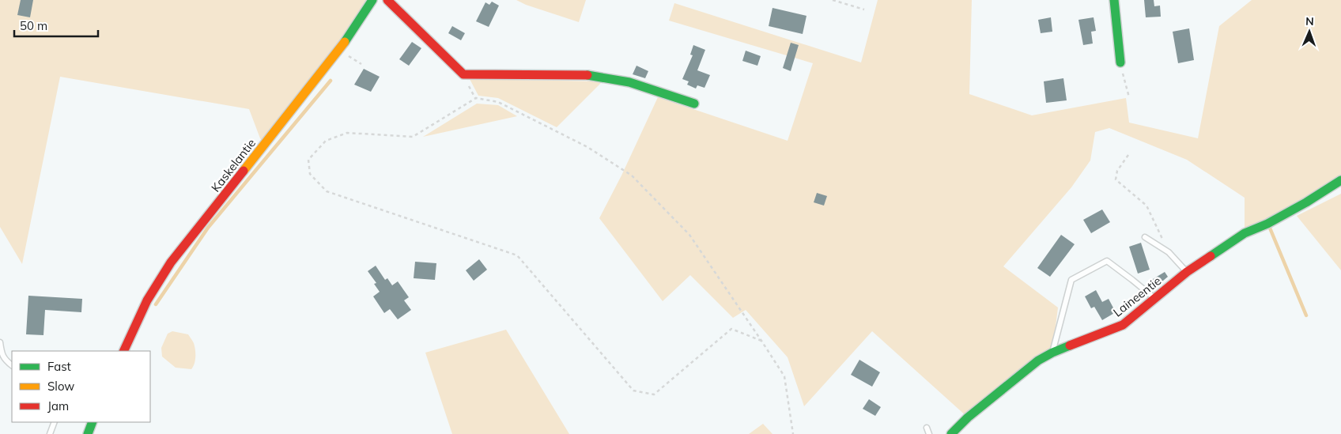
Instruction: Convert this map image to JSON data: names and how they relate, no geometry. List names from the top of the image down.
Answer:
{
  "streets": {
    "street": ["Kaskelantie", "Laineentie"]
  },
  "legend": ["Fast", "Slow", "Jam"],
  "scale_bar": "50 m",
  "north": "top"
}
